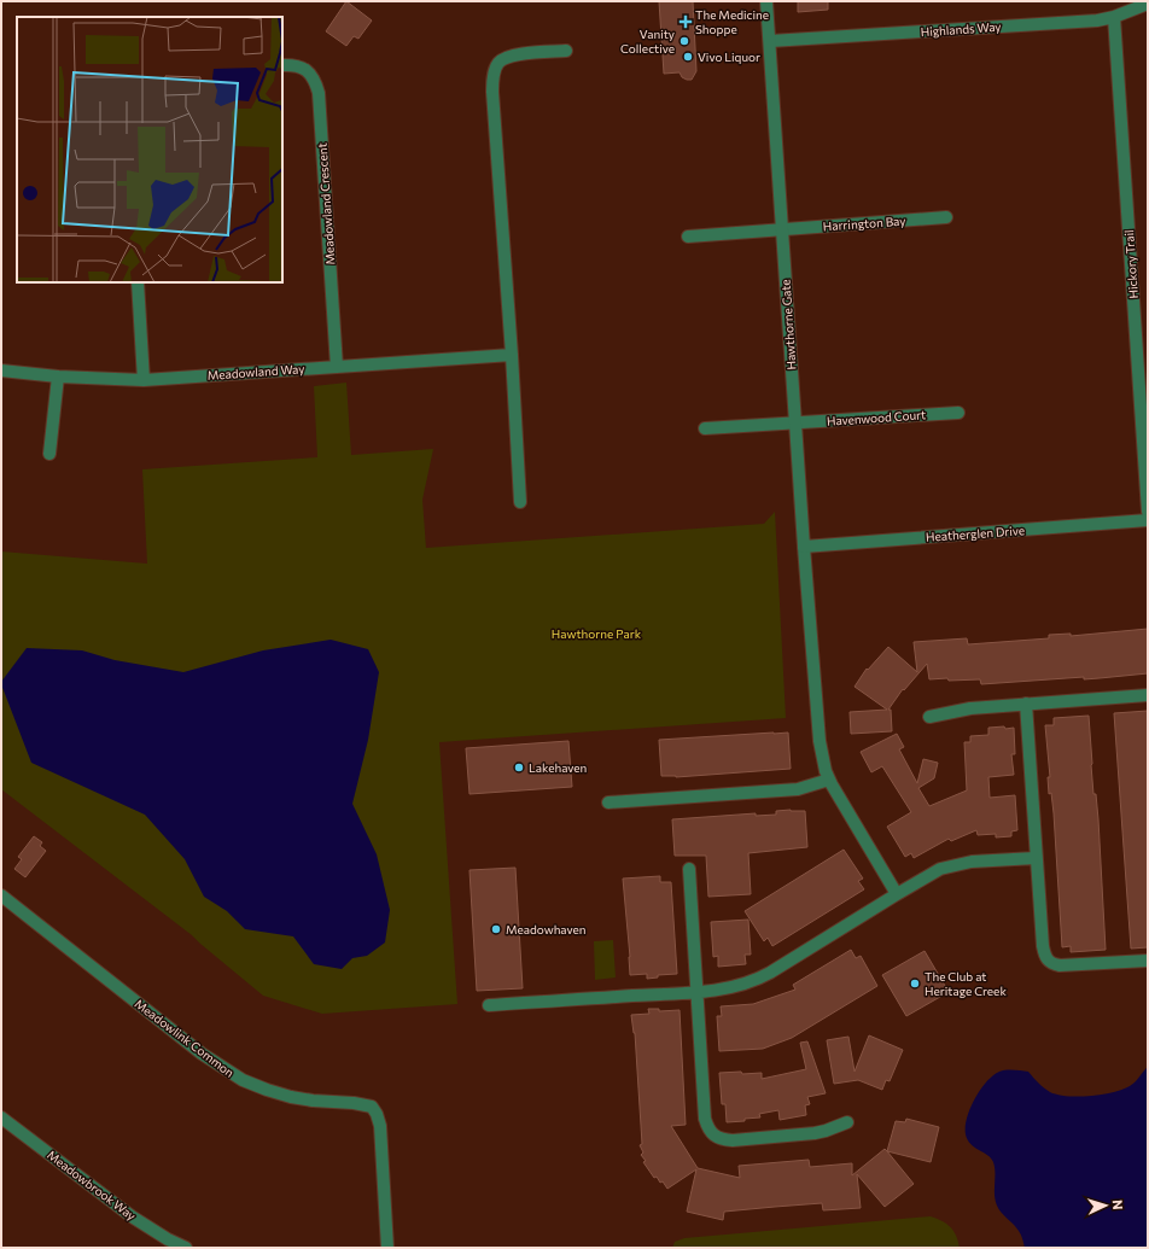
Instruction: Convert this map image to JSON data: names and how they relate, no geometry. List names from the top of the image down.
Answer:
{
  "streets": {
    "street": [
      "Highlands Way",
      "Meadowland Crescent",
      "Harrington Bay",
      "Hickory Trail",
      "Hawthorne Gate",
      "Meadowland Way",
      "Havenwood Court",
      "Heatherglen Drive",
      "Meadowlink Common",
      "Meadowbrook Way"
    ]
  },
  "crossings": [
    ["Highlands Way", "Hickory Trail"],
    ["Highlands Way", "Hawthorne Gate"],
    ["Meadowland Crescent", "Meadowland Way"],
    ["Harrington Bay", "Hawthorne Gate"],
    ["Hawthorne Gate", "Havenwood Court"],
    ["Hawthorne Gate", "Heatherglen Drive"]
  ],
  "parks": ["Hawthorne Park"],
  "places": {
    "health": ["The Medicine Shoppe"],
    "other": [
      "Vanity Collective",
      "Vivo Liquor",
      "Lakehaven",
      "Meadowhaven",
      "The Club at Heritage Creek"
    ]
  },
  "north": "right"
}
